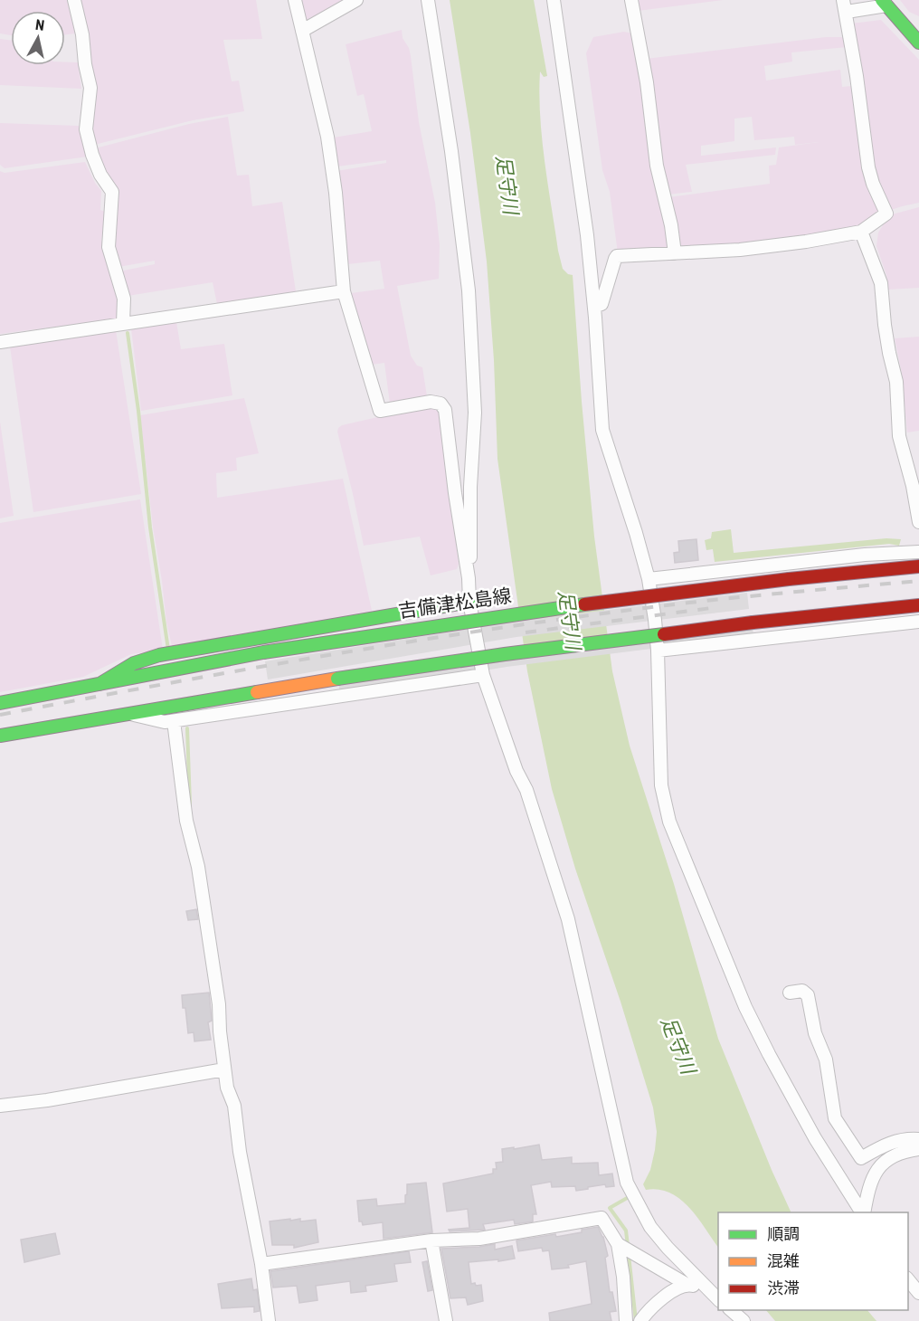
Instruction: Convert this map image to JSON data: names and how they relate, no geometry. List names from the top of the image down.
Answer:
{
  "streets": {
    "main road": ["吉備津松島線"]
  },
  "water": ["足守川"],
  "legend": ["順調", "混雑", "渋滞"],
  "north": "top"
}
